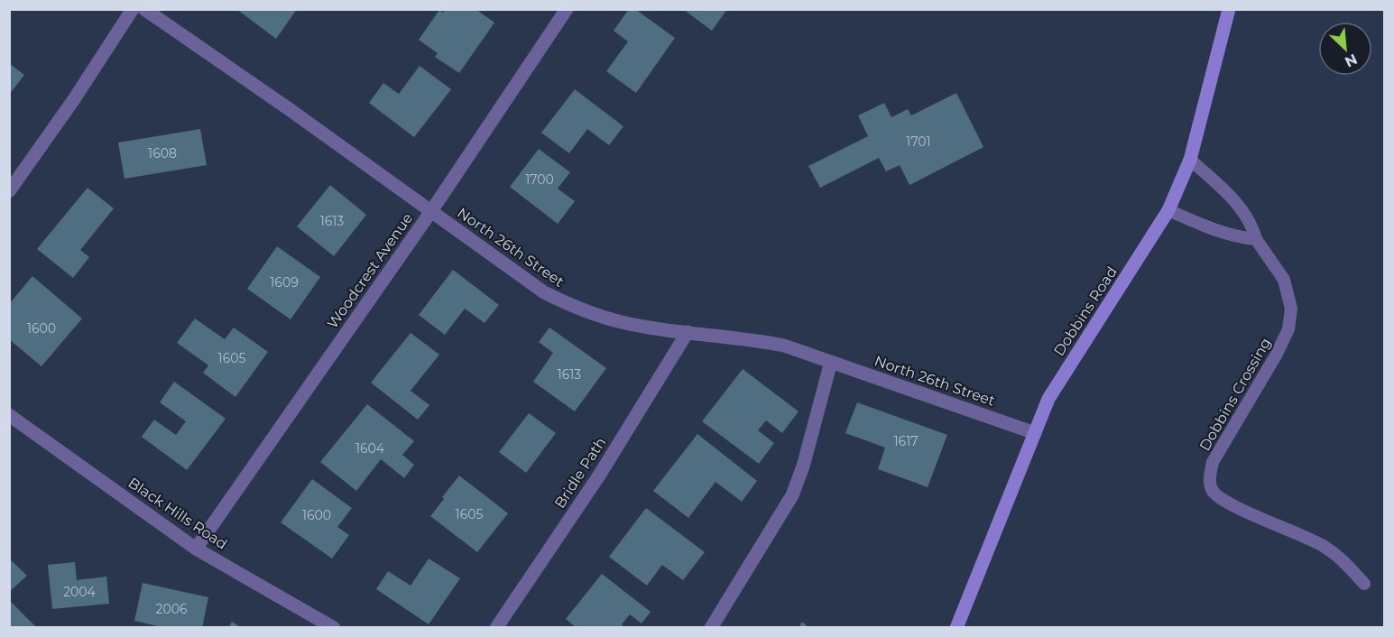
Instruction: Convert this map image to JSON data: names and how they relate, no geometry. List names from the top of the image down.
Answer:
{
  "streets": {
    "street": [
      "North 26th Street",
      "Woodcrest Avenue",
      "Dobbins Road",
      "Bridle Path",
      "Black Hills Road"
    ],
    "lane": ["Dobbins Crossing"]
  },
  "crossings": [
    ["North 26th Street", "Woodcrest Avenue"],
    ["North 26th Street", "Dobbins Road"],
    ["North 26th Street", "Bridle Path"],
    ["Woodcrest Avenue", "Black Hills Road"],
    ["Dobbins Road", "Dobbins Crossing"]
  ],
  "house_numbers": [
    "1701",
    "1608",
    "1700",
    "1613",
    "1609",
    "1600",
    "1605",
    "1613",
    "1617",
    "1604",
    "1605",
    "1600",
    "2004",
    "2006"
  ],
  "north": "bottom right"
}
